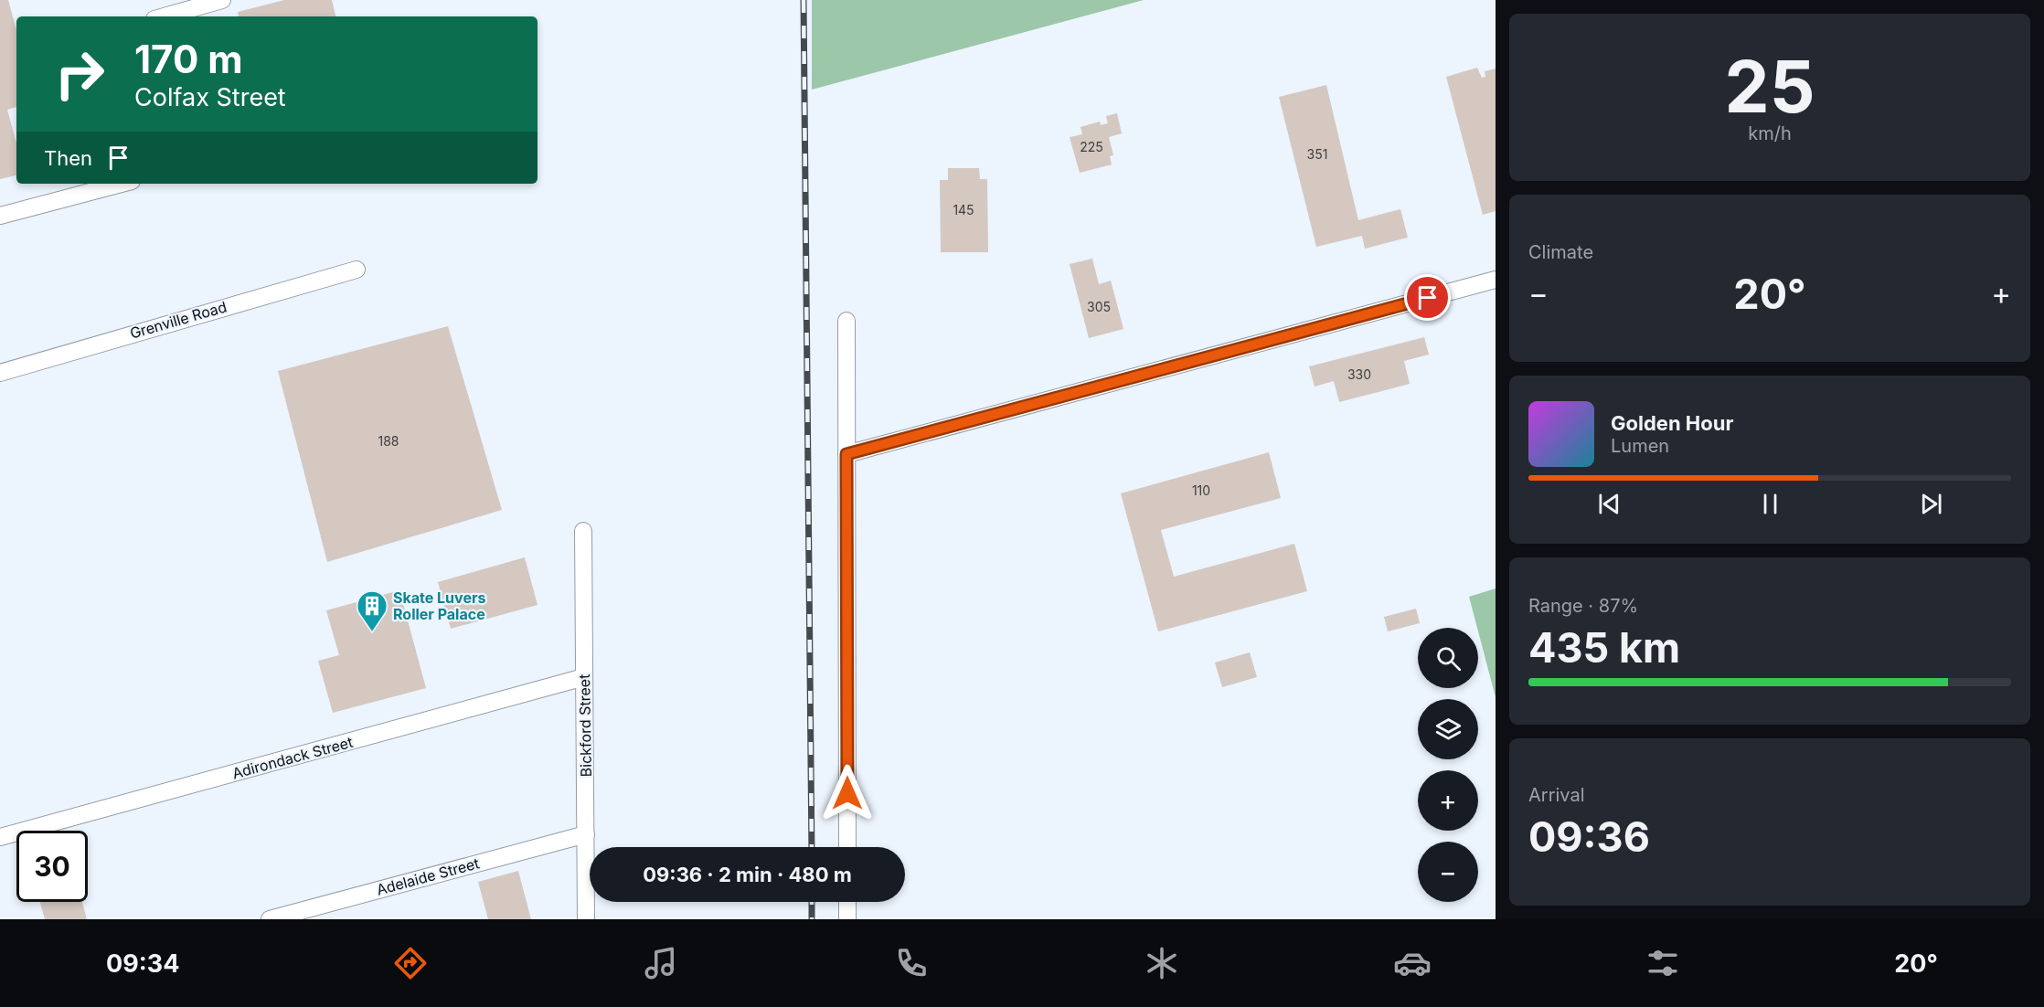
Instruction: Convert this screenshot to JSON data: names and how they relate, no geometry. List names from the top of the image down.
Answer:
{
  "streets": {
    "street": [
      "Grenville Road",
      "Bickford Street",
      "Adirondack Street",
      "Adelaide Street"
    ]
  },
  "crossings": [
    ["Bickford Street", "Adirondack Street"],
    ["Bickford Street", "Adelaide Street"]
  ],
  "places": {
    "building": ["Skate Luvers Roller Palace"]
  },
  "house_numbers": [
    "225",
    "351",
    "145",
    "305",
    "330",
    "188",
    "110"
  ],
  "page": {
    "tile": [
      ["25", "km/h"],
      "Climate",
      ["Range · 87%", "435 km"],
      ["Arrival", "09:36"]
    ],
    "turn": ["170 m", "Colfax Street"],
    "then": "Then",
    "heat": ["−", "20°", "+"],
    "song": ["Golden Hour", "Lumen"],
    "map_buttons": ["+", "−"],
    "limit": "30",
    "trip": "09:36 · 2 min · 480 m",
    "tabs": ["09:34", "20°"]
  }
}
